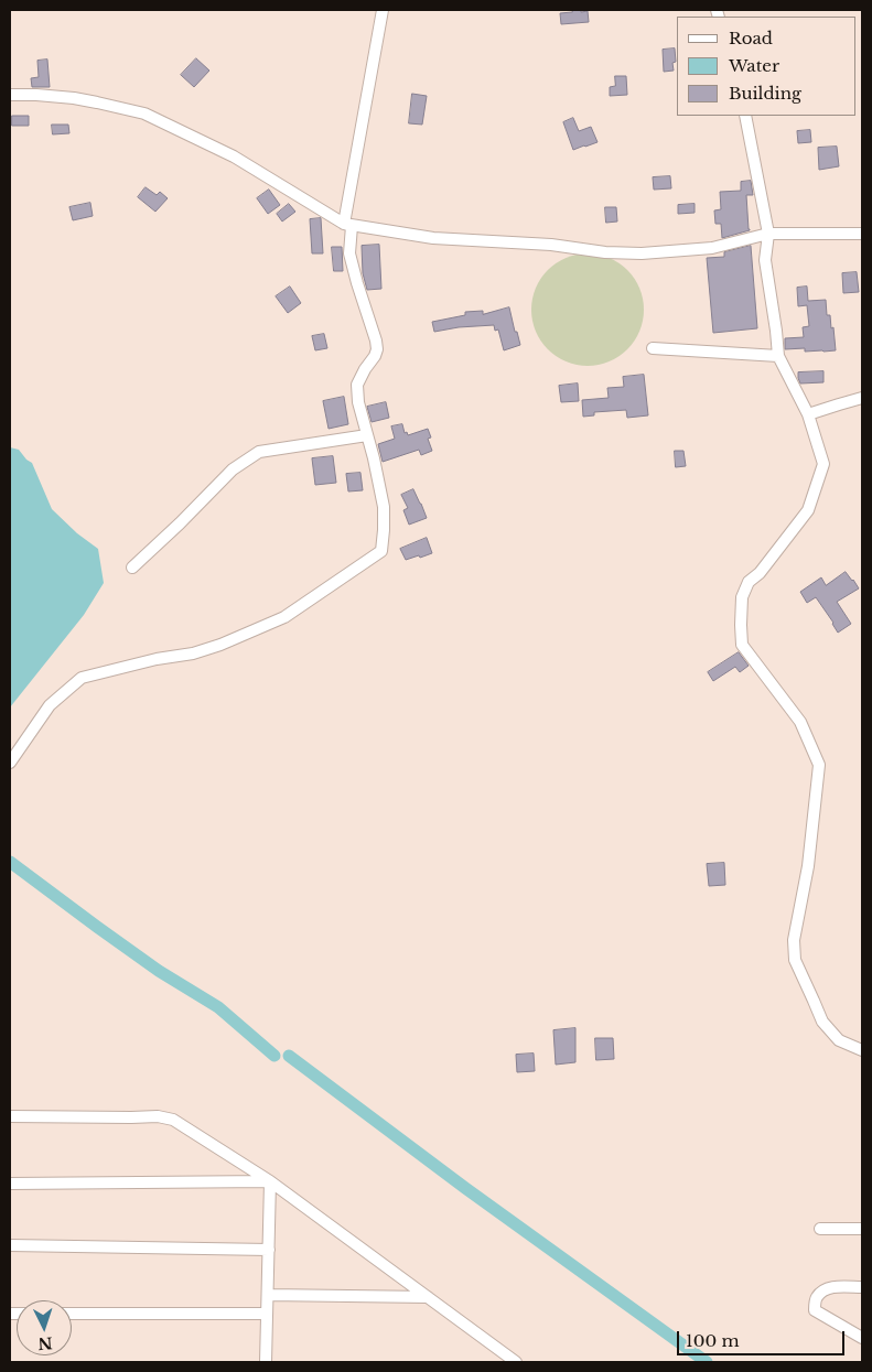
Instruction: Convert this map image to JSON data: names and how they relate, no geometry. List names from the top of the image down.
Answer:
{
  "legend": ["Road", "Water", "Building"],
  "scale_bar": "100 m",
  "north": "bottom"
}
